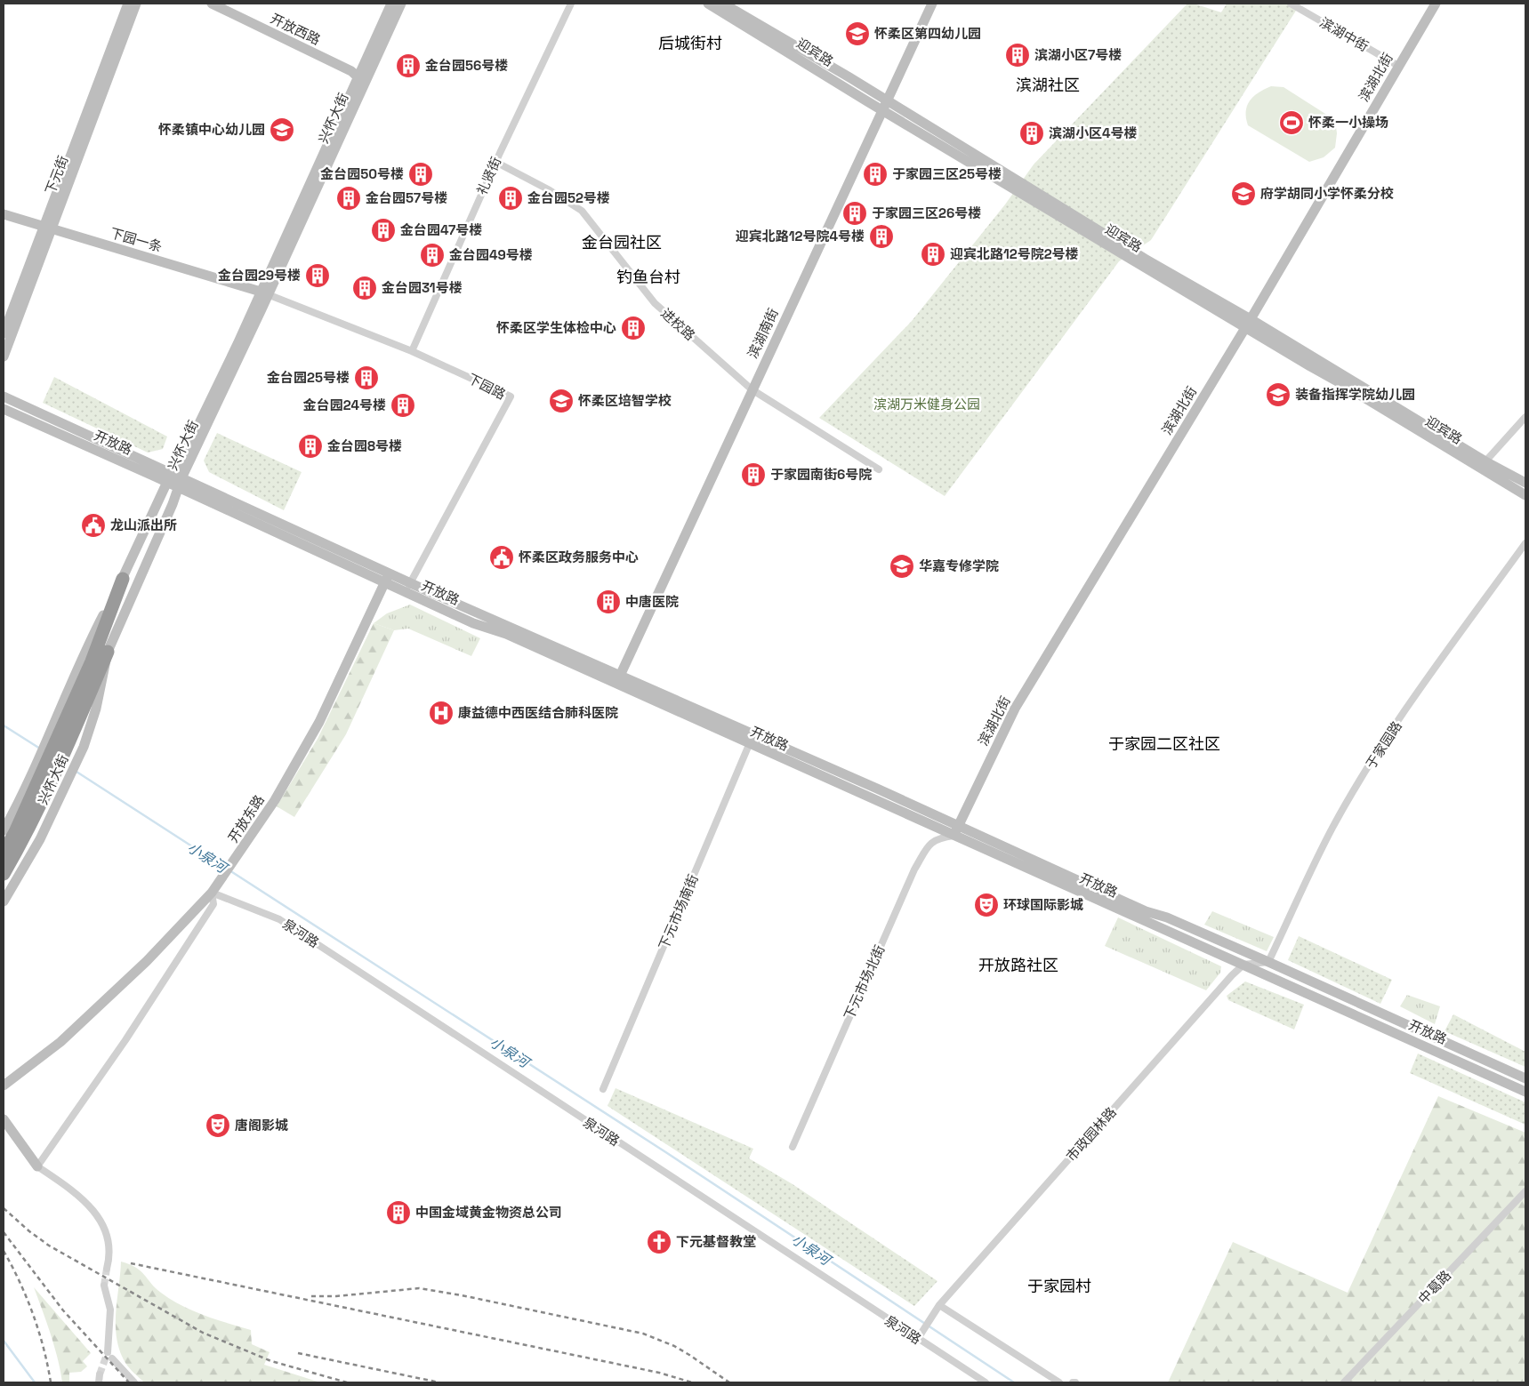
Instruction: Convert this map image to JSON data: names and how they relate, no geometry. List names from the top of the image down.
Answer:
{
  "streets": {
    "main road": [
      "开放西路",
      "迎宾路",
      "滨湖北街",
      "兴怀大街",
      "下元街",
      "下园一条",
      "滨湖南街",
      "开放路",
      "开放东路"
    ],
    "street": [
      "滨湖中街",
      "礼贤街",
      "进校路",
      "下园路",
      "于家园路",
      "下元市场南街",
      "泉河路",
      "下元市场北街",
      "市政园林路",
      "中葛路"
    ]
  },
  "crossings": [
    ["开放西路", "兴怀大街"],
    ["滨湖中街", "滨湖北街"],
    ["迎宾路", "滨湖北街"],
    ["迎宾路", "滨湖南街"],
    ["滨湖北街", "开放路"],
    ["滨湖北街", "下元市场北街"],
    ["兴怀大街", "下园一条"],
    ["兴怀大街", "下园路"],
    ["兴怀大街", "开放路"],
    ["下元街", "下园一条"],
    ["礼贤街", "进校路"],
    ["礼贤街", "下园路"],
    ["下园一条", "下园路"],
    ["进校路", "滨湖南街"],
    ["滨湖南街", "开放路"],
    ["下园路", "开放路"],
    ["开放路", "于家园路"],
    ["开放路", "开放东路"],
    ["开放路", "下元市场南街"],
    ["开放路", "下元市场北街"],
    ["开放路", "市政园林路"],
    ["开放东路", "泉河路"],
    ["泉河路", "市政园林路"]
  ],
  "districts": [
    "后城街村",
    "滨湖社区",
    "金台园社区",
    "钓鱼台村",
    "于家园二区社区",
    "开放路社区",
    "于家园村"
  ],
  "water": ["小泉河"],
  "parks": ["滨湖万米健身公园"],
  "places": {
    "school or university": [
      "怀柔区第四幼儿园",
      "怀柔镇中心幼儿园",
      "府学胡同小学怀柔分校",
      "装备指挥学院幼儿园",
      "怀柔区培智学校",
      "华嘉专修学院"
    ],
    "building": [
      "滨湖小区7号楼",
      "金台园56号楼",
      "滨湖小区4号楼",
      "金台园50号楼",
      "于家园三区25号楼",
      "金台园57号楼",
      "金台园52号楼",
      "于家园三区26号楼",
      "金台园47号楼",
      "迎宾北路12号院4号楼",
      "迎宾北路12号院2号楼",
      "金台园49号楼",
      "金台园29号楼",
      "金台园31号楼",
      "怀柔区学生体检中心",
      "金台园25号楼",
      "金台园24号楼",
      "金台园8号楼",
      "于家园南街6号院",
      "中唐医院",
      "中国金域黄金物资总公司"
    ],
    "sports": ["怀柔一小操场"],
    "public building": ["龙山派出所", "怀柔区政务服务中心"],
    "hospital": ["康益德中西医结合肺科医院"],
    "theatre": ["环球国际影城", "唐阁影城"],
    "church": ["下元基督教堂"]
  }
}
